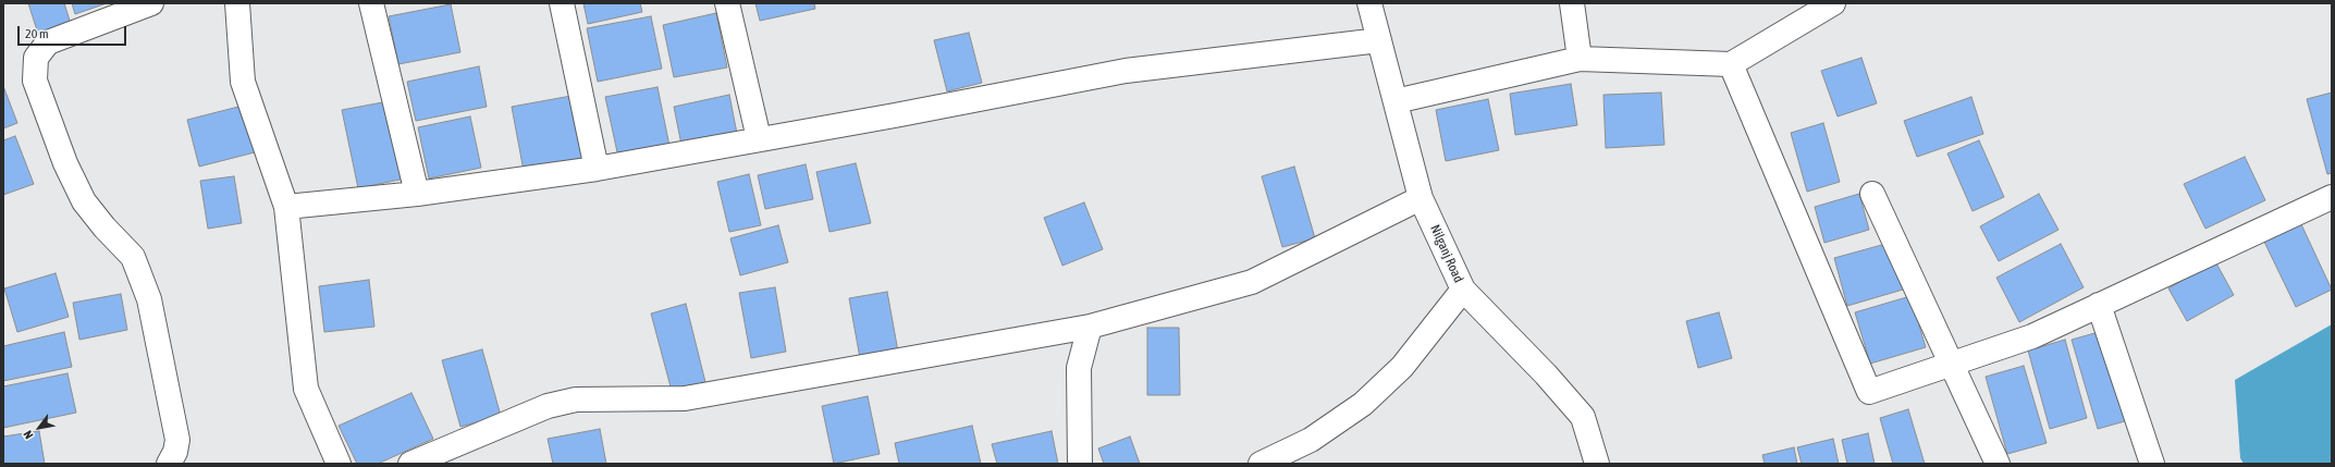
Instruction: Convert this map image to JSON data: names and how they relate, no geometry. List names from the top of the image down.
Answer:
{
  "streets": {
    "street": ["Nilganj Road"]
  },
  "scale_bar": "20 m",
  "north": "bottom left"
}
